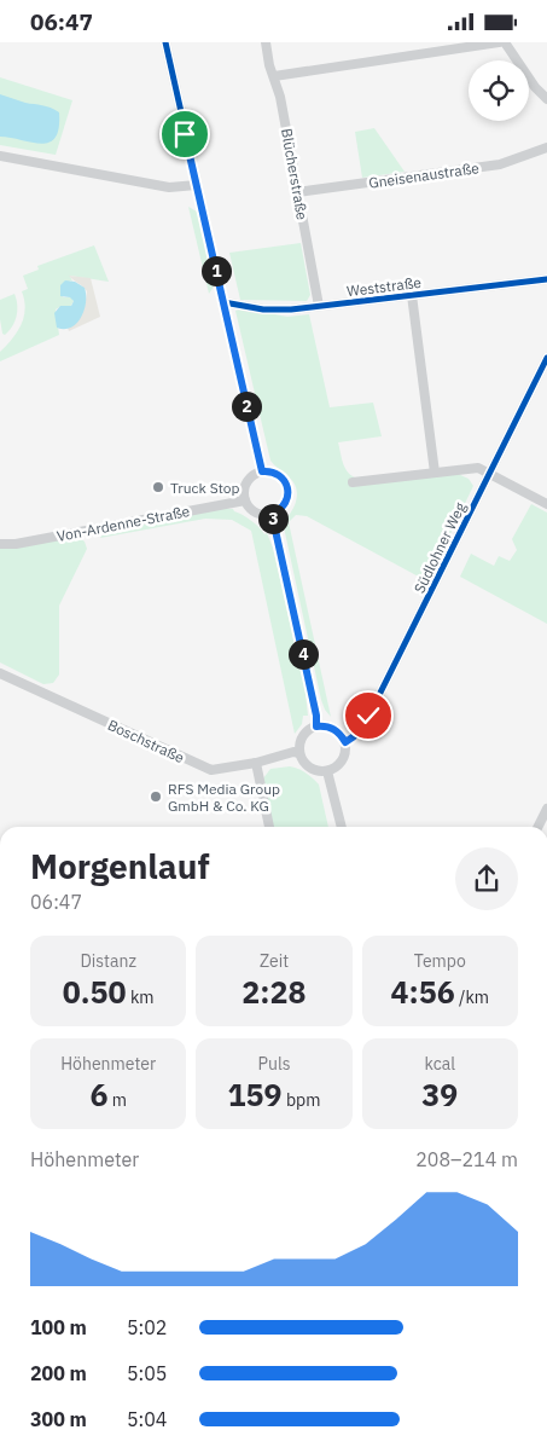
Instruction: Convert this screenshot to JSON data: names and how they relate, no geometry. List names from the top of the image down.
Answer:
{
  "streets": {
    "street": [
      "Blücherstraße",
      "Gneisenaustraße",
      "Weststraße",
      "Von-Ardenne-Straße",
      "Südlohner Weg",
      "Boschstraße"
    ]
  },
  "crossings": [
    ["Blücherstraße", "Gneisenaustraße"],
    ["Blücherstraße", "Weststraße"],
    ["Südlohner Weg", "Boschstraße"]
  ],
  "places": ["Truck Stop", "RFS Media Group GmbH & Co. KG"],
  "page": {
    "status": "06:47",
    "pins": [
      "1",
      "2",
      "3",
      "4"
    ],
    "heading": ["Morgenlauf", "06:47"],
    "stats": [
      ["Distanz", "0.50 km"],
      ["Zeit", "2:28"],
      ["Tempo", "4:56 /km"],
      ["Höhenmeter", "6 m"],
      ["Puls", "159 bpm"],
      ["kcal", "39"]
    ],
    "chart": ["Höhenmeter", "208–214 m"],
    "list": [
      {
        "name": "100 m",
        "note": "5:02"
      },
      {
        "name": "200 m",
        "note": "5:05"
      },
      {
        "name": "300 m",
        "note": "5:04"
      }
    ]
  }
}
